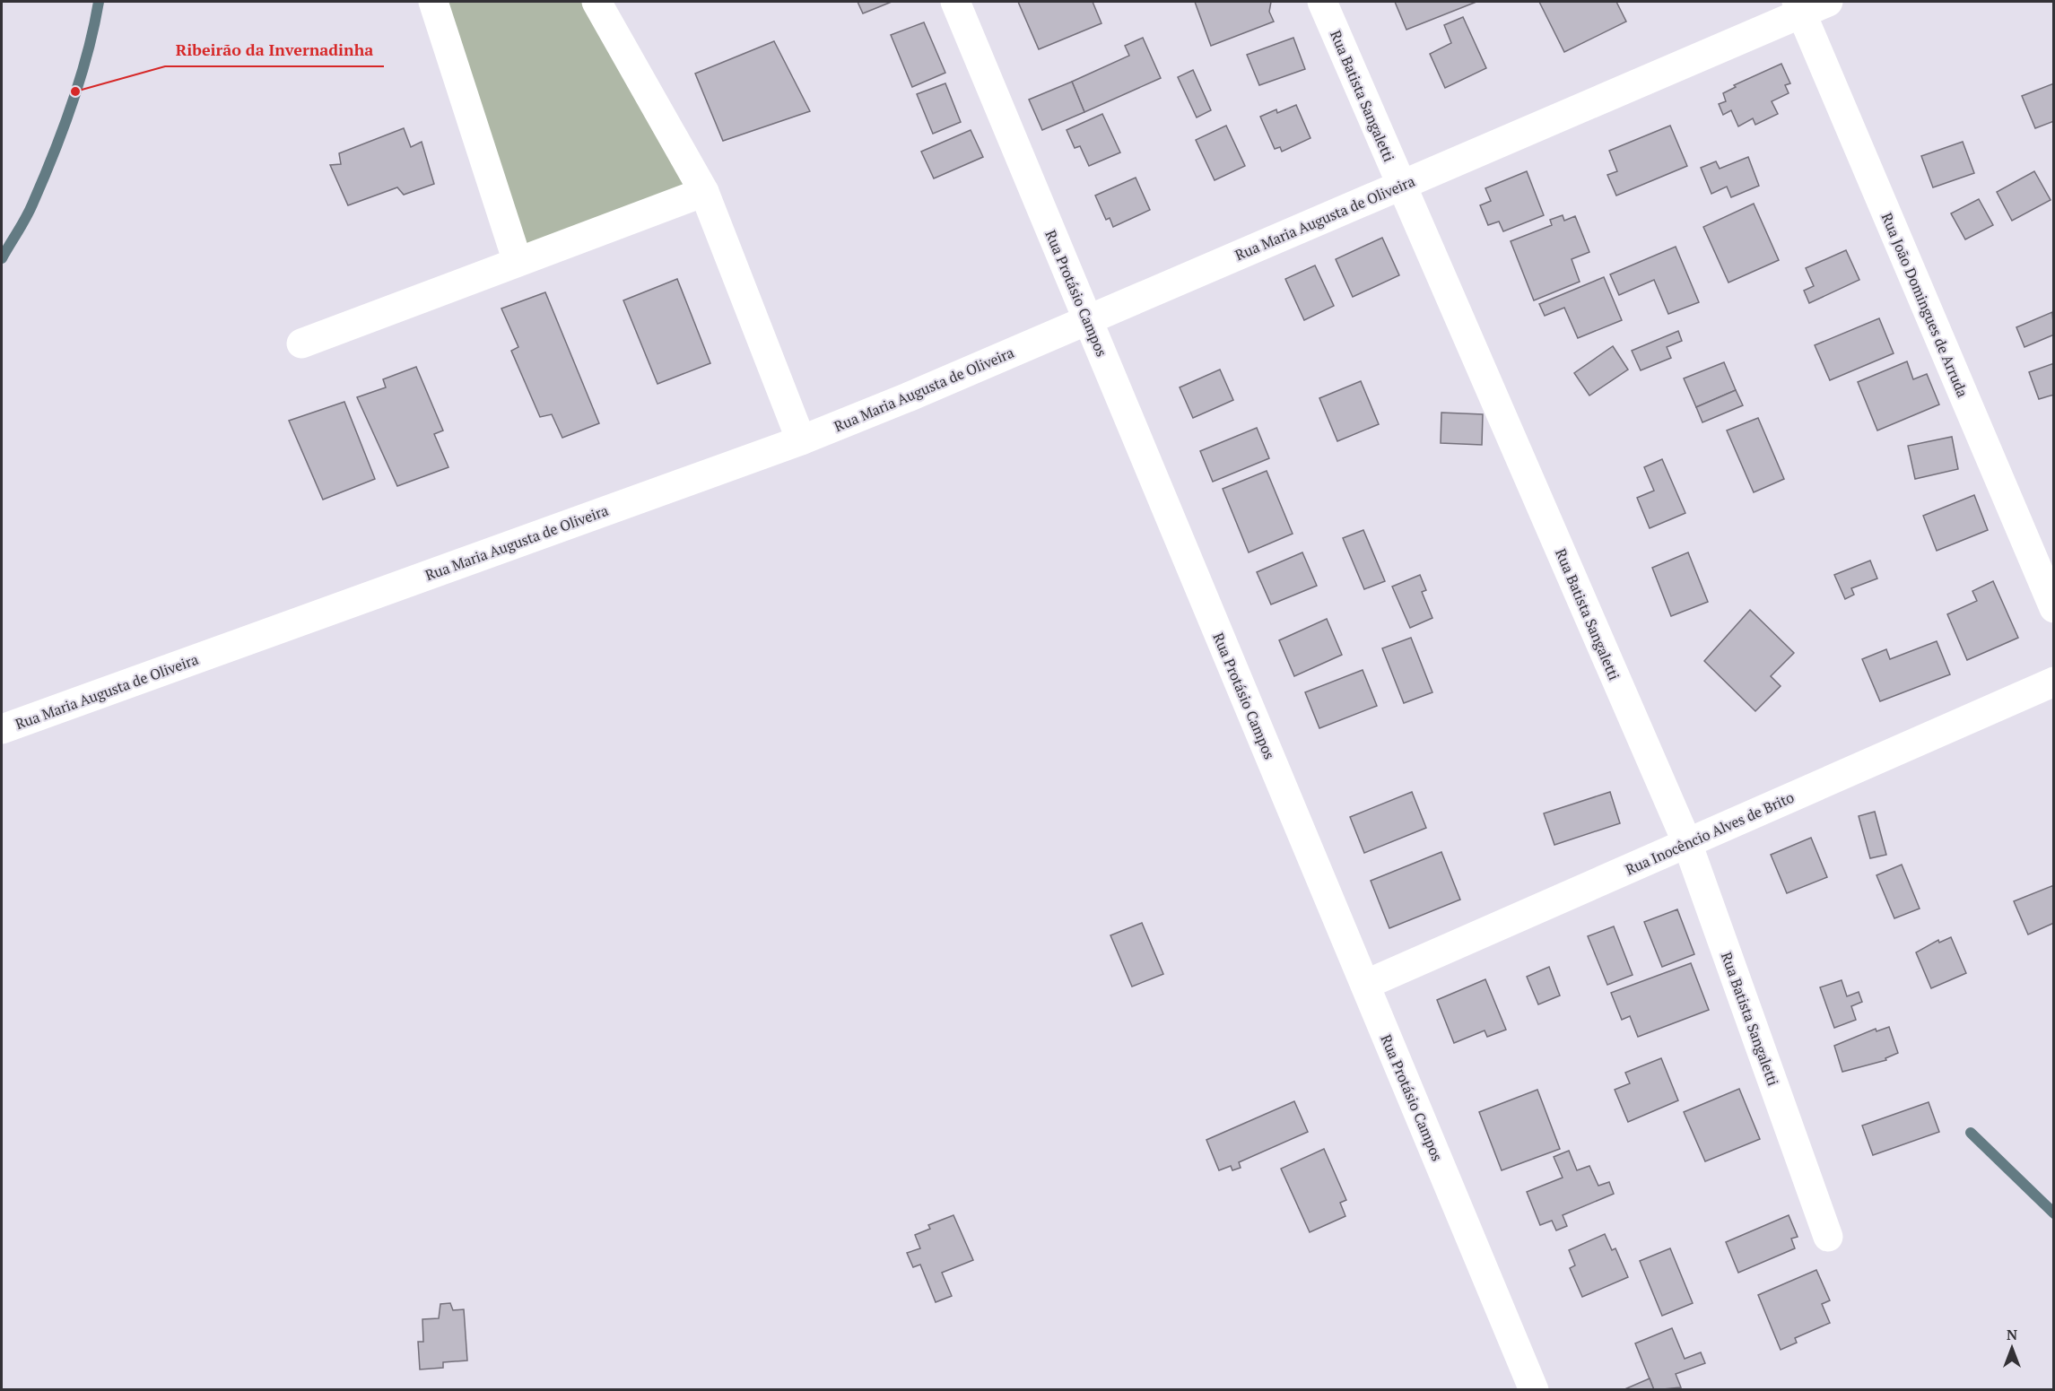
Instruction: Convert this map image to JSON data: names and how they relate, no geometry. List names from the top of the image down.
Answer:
{
  "streets": {
    "street": [
      "Rua Batista Sangaletti",
      "Rua Maria Augusta de Oliveira",
      "Rua Protásio Campos",
      "Rua João Domingues de Arruda",
      "Rua Inocêncio Alves de Brito"
    ]
  },
  "crossings": [
    ["Rua Batista Sangaletti", "Rua Maria Augusta de Oliveira"],
    ["Rua Batista Sangaletti", "Rua Inocêncio Alves de Brito"],
    ["Rua Maria Augusta de Oliveira", "Rua Protásio Campos"],
    ["Rua Maria Augusta de Oliveira", "Rua João Domingues de Arruda"],
    ["Rua Protásio Campos", "Rua Inocêncio Alves de Brito"]
  ],
  "places": ["Ribeirão da Invernadinha"],
  "north": "top"
}
